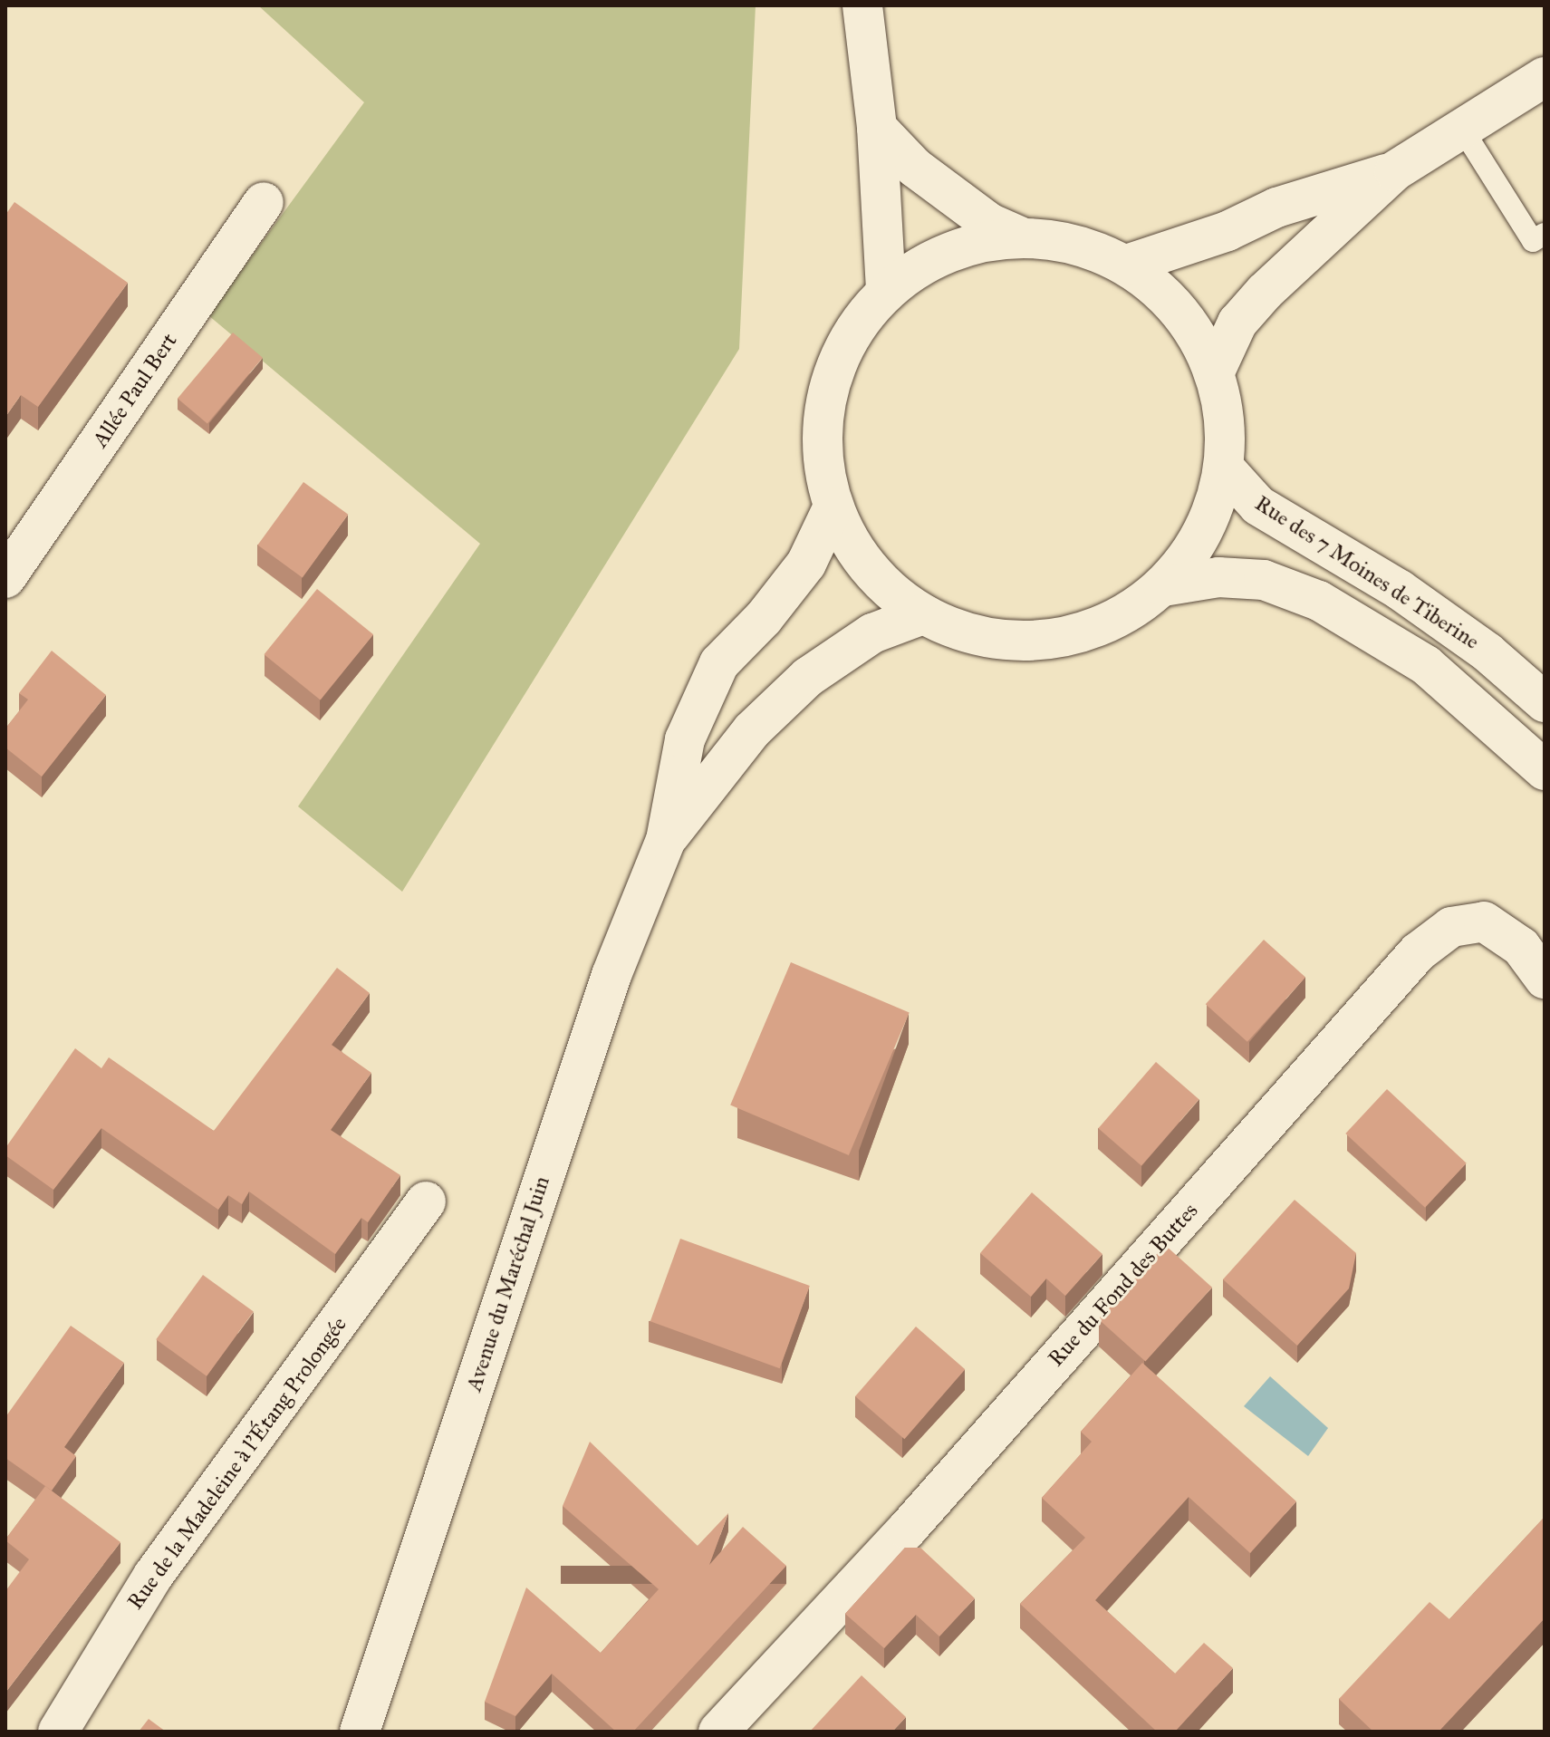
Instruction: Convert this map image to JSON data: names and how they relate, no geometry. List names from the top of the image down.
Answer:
{
  "streets": {
    "main road": [
      "Allée Paul Bert",
      "Rue des 7 Moines de Tiberine",
      "Avenue du Maréchal Juin",
      "Rue du Fond des Buttes",
      "Rue de la Madeleine à l'Étang Prolongée"
    ]
  }
}
